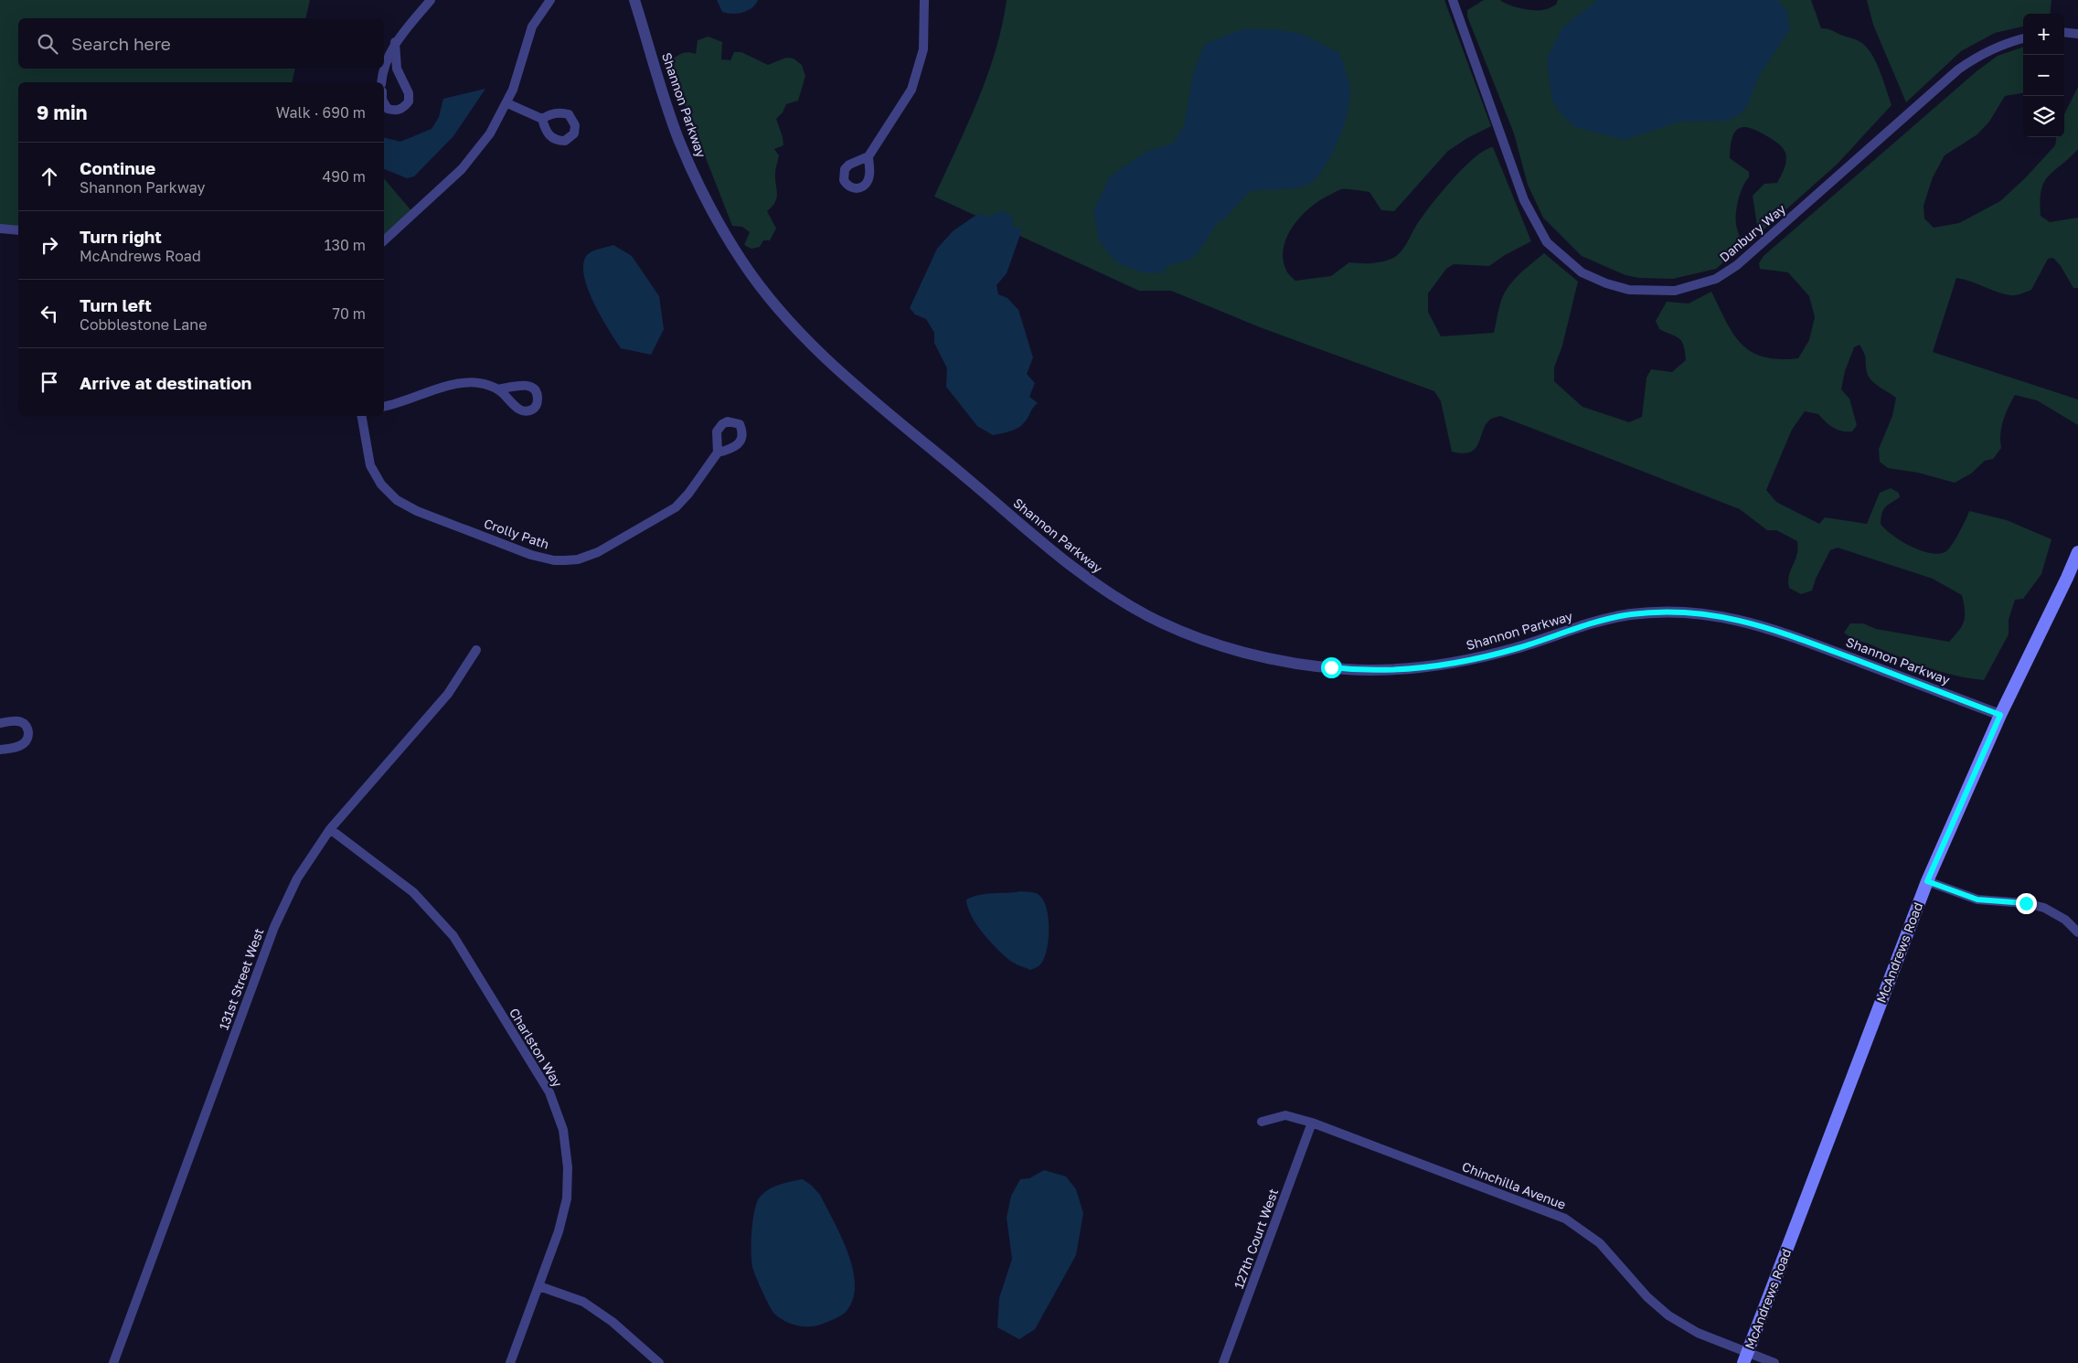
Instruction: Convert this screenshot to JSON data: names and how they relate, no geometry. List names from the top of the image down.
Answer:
{
  "streets": {
    "main road": ["McAndrews Road"],
    "street": [
      "Shannon Parkway",
      "Danbury Way",
      "Crolly Path",
      "131st Street West",
      "Charlston Way",
      "Chinchilla Avenue",
      "127th Court West"
    ]
  },
  "crossings": [
    ["Shannon Parkway", "McAndrews Road"],
    ["McAndrews Road", "Chinchilla Avenue"],
    ["131st Street West", "Charlston Way"],
    ["Chinchilla Avenue", "127th Court West"]
  ],
  "page": {
    "map_buttons": ["+", "−"],
    "search": "Search here",
    "heading": ["9 min", "Walk · 690 m"],
    "list": [
      ["Continue", "Shannon Parkway", "490 m"],
      ["Turn right", "McAndrews Road", "130 m"],
      ["Turn left", "Cobblestone Lane", "70 m"],
      "Arrive at destination"
    ]
  }
}
